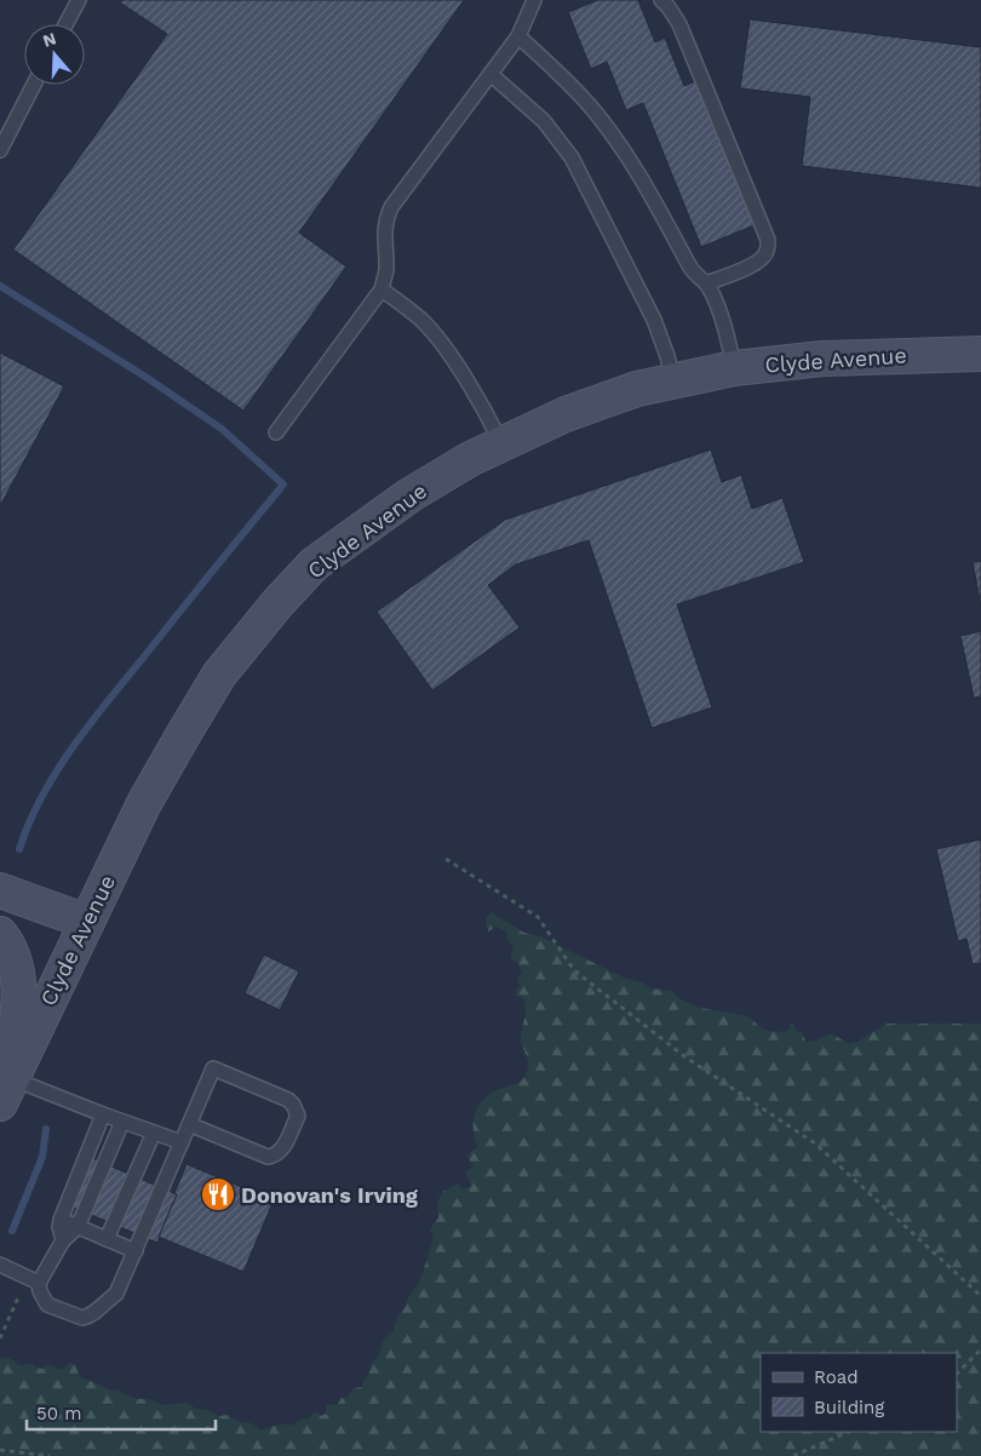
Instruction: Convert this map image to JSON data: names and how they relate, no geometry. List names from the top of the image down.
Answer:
{
  "streets": {
    "street": ["Clyde Avenue"]
  },
  "places": {
    "restaurant": ["Donovan's Irving"]
  },
  "legend": ["Road", "Building"],
  "scale_bar": "50 m",
  "north": "top"
}
